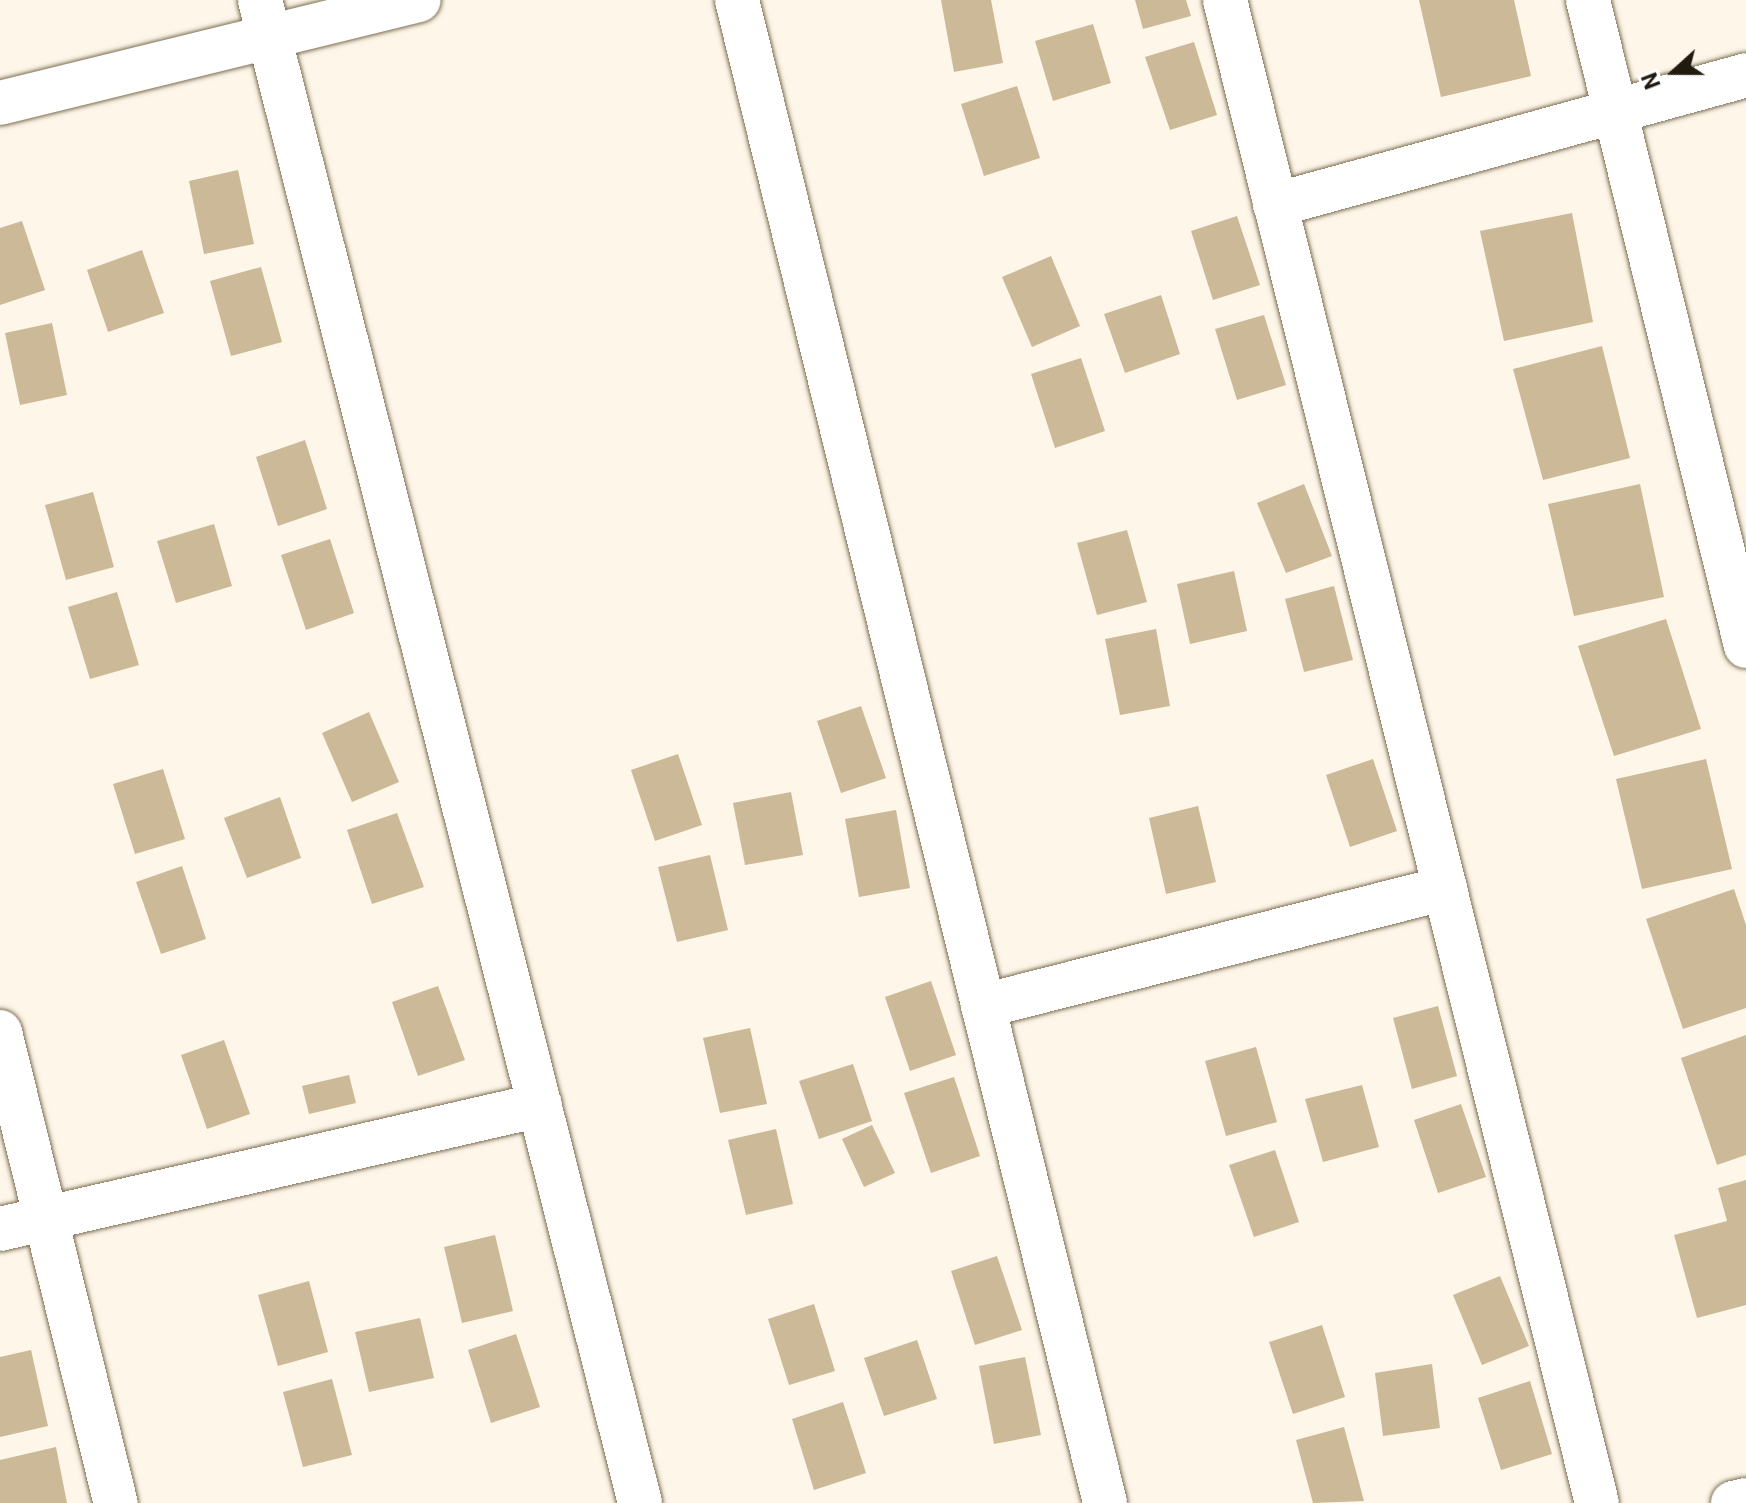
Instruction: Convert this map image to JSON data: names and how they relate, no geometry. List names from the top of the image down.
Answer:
{
  "north": "left"
}
